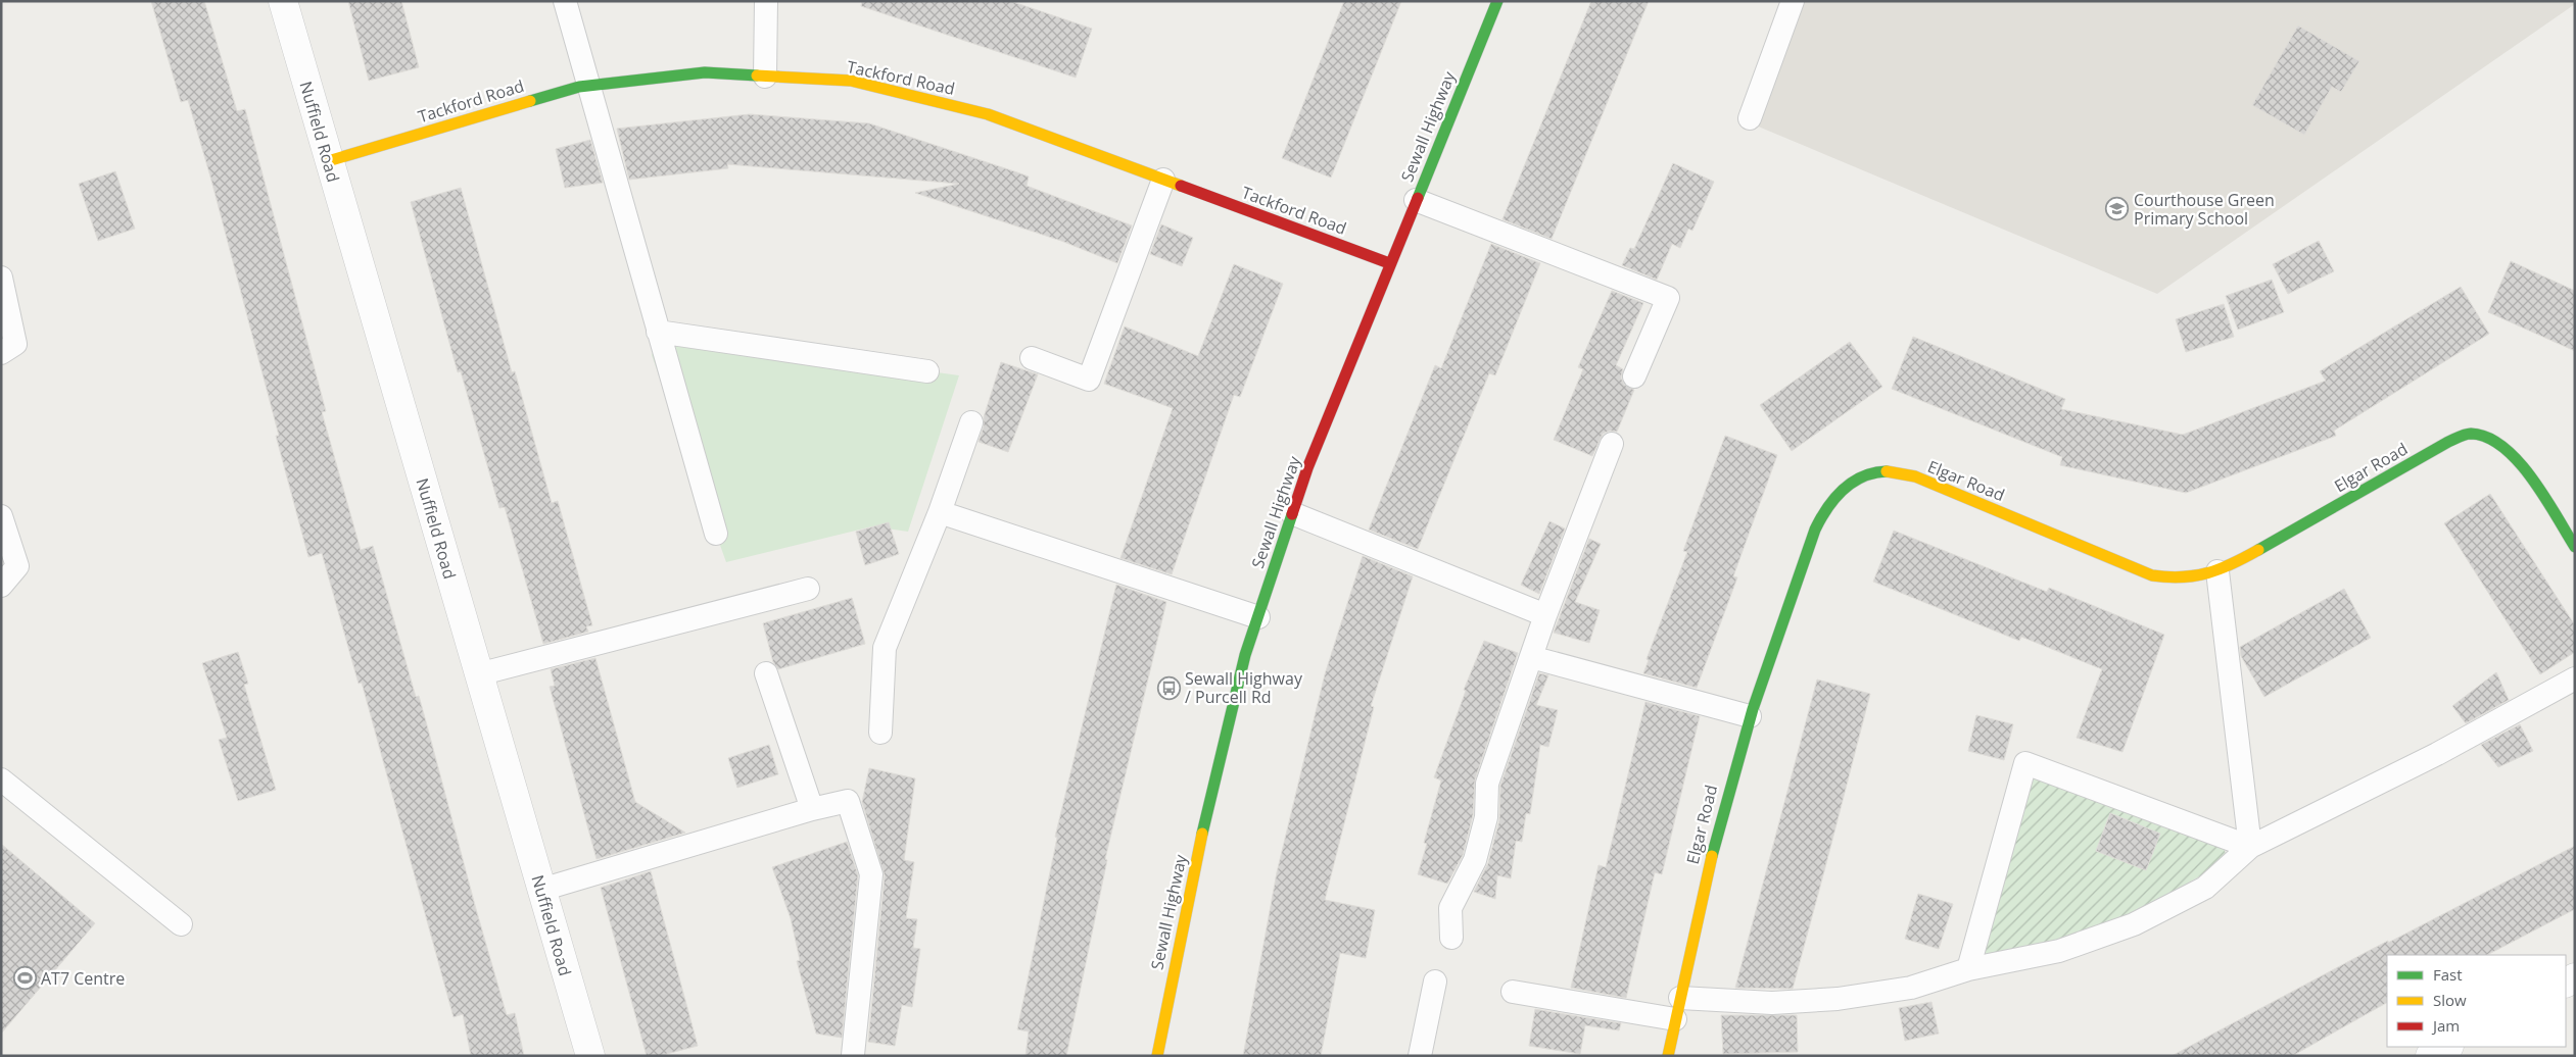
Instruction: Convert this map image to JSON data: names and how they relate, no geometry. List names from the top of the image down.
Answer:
{
  "streets": {
    "street": [
      "Tackford Road",
      "Sewall Highway",
      "Nuffield Road",
      "Elgar Road"
    ]
  },
  "crossings": [
    ["Tackford Road", "Sewall Highway"],
    ["Tackford Road", "Nuffield Road"]
  ],
  "places": {
    "school or university": ["Courthouse Green Primary School"],
    "bus stop": ["Sewall Highway / Purcell Rd"],
    "sports": ["AT7 Centre"]
  },
  "legend": ["Fast", "Slow", "Jam"]
}
